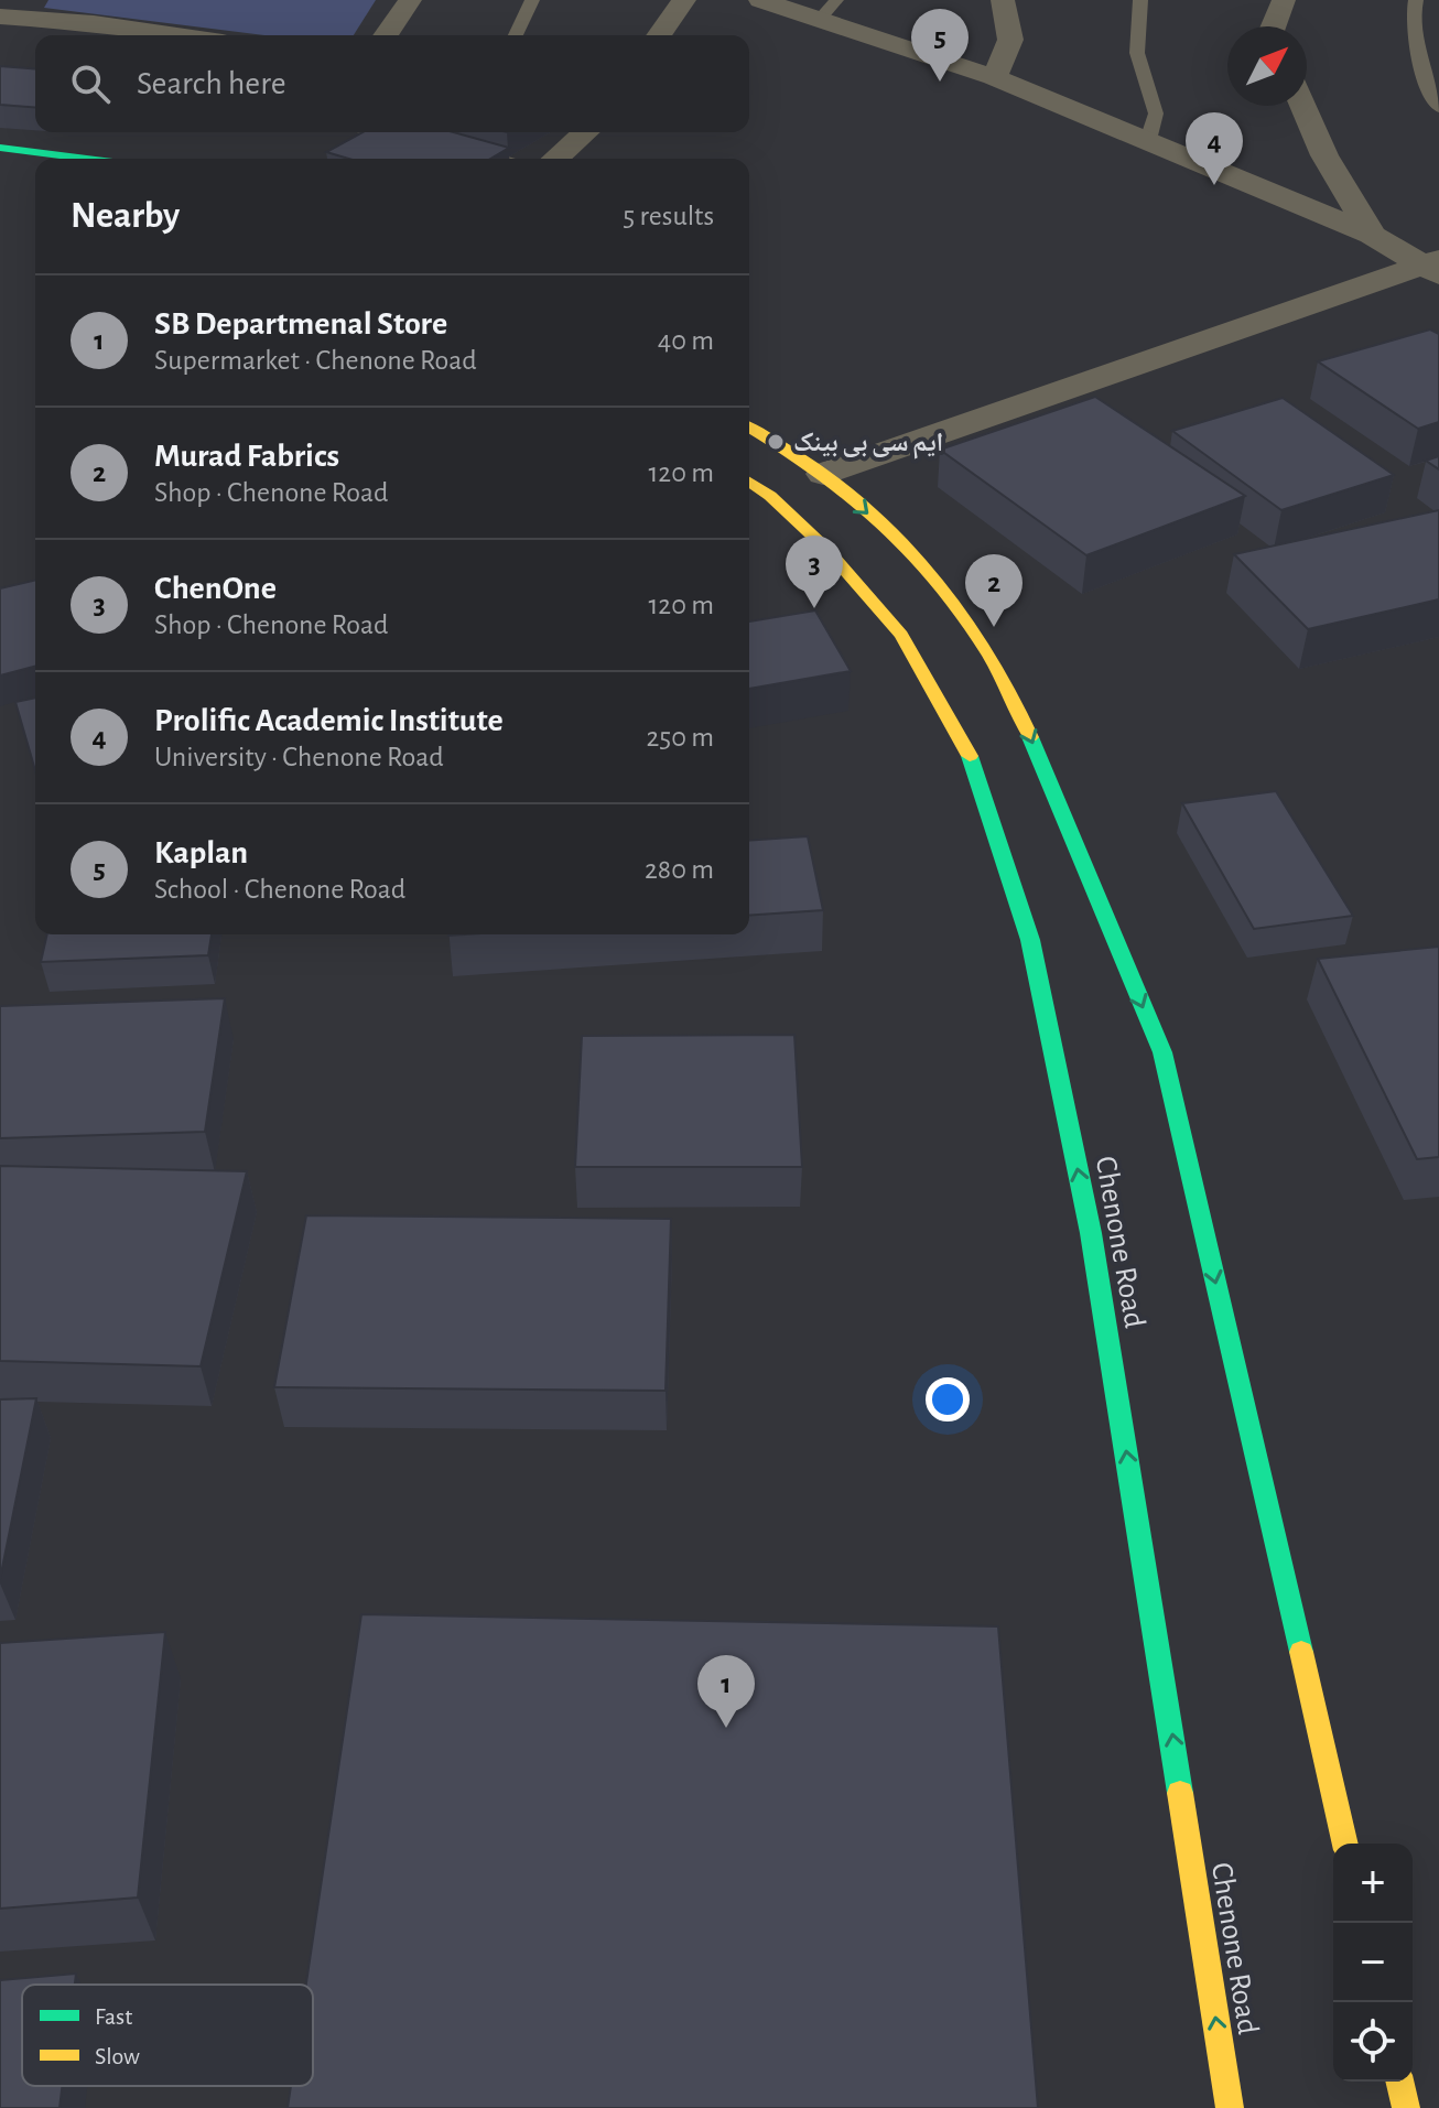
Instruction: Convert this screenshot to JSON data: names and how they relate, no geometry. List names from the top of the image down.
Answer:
{
  "streets": {
    "street": ["Chenone Road"]
  },
  "places": ["ایم سی بی بینک"],
  "legend": ["Fast", "Slow"],
  "north": "top right",
  "page": {
    "pins": [
      "5",
      "4",
      "3",
      "2",
      "1"
    ],
    "search": "Search here",
    "heading": ["Nearby", "5 results"],
    "list": [
      {
        "mark": "1",
        "name": "SB Departmenal Store",
        "note": "Supermarket · Chenone Road",
        "value": "40 m"
      },
      {
        "mark": "2",
        "name": "Murad Fabrics",
        "note": "Shop · Chenone Road",
        "value": "120 m"
      },
      {
        "mark": "3",
        "name": "ChenOne",
        "note": "Shop · Chenone Road",
        "value": "120 m"
      },
      {
        "mark": "4",
        "name": "Prolific Academic Institute",
        "note": "University · Chenone Road",
        "value": "250 m"
      },
      {
        "mark": "5",
        "name": "Kaplan",
        "note": "School · Chenone Road",
        "value": "280 m"
      }
    ],
    "map_buttons": ["+", "−"]
  }
}
